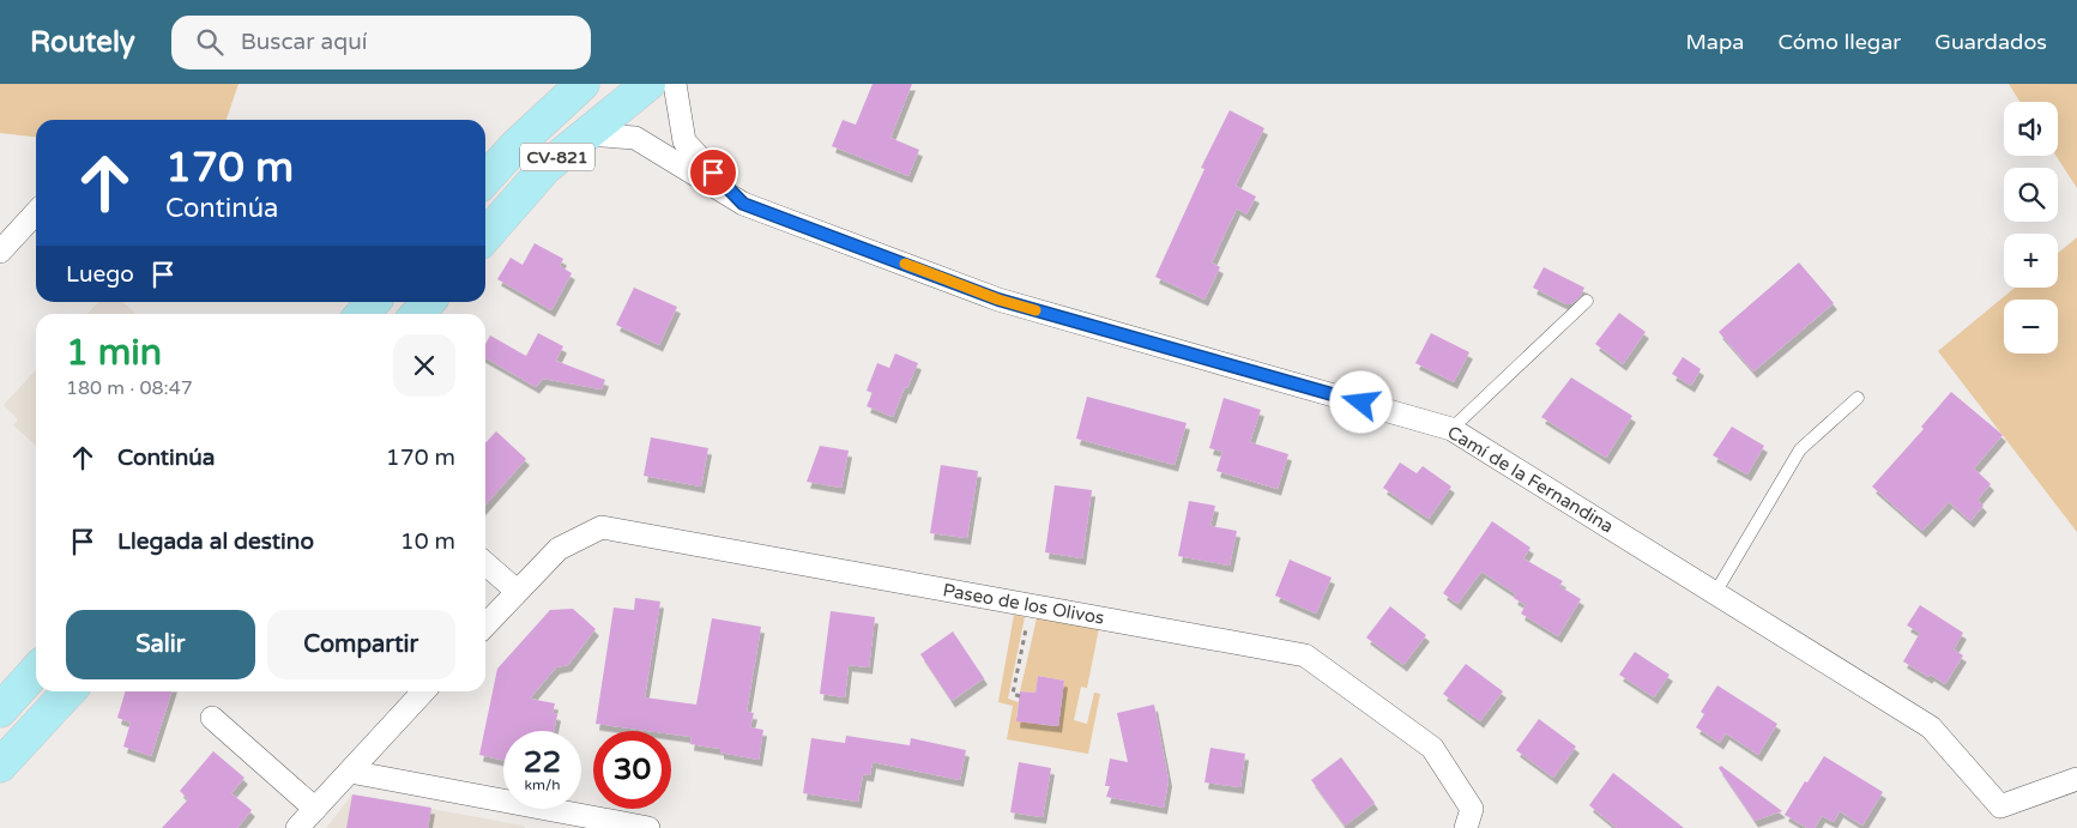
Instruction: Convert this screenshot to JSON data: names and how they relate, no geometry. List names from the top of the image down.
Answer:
{
  "streets": {
    "main road": ["CV-821"],
    "street": ["Camí de la Fernandina", "Paseo de los Olivos"]
  },
  "crossings": [
    ["CV-821", "Camí de la Fernandina"]
  ],
  "page": {
    "header": "Routely",
    "search": "Buscar aquí",
    "nav": ["Mapa", "Cómo llegar", "Guardados"],
    "map_buttons": ["+", "−"],
    "turn": ["170 m", "Continúa"],
    "then": "Luego",
    "heading": ["1 min", "180 m · 08:47"],
    "list": [
      {
        "name": "Continúa",
        "value": "170 m"
      },
      {
        "name": "Llegada al destino",
        "value": "10 m"
      }
    ],
    "buttons": ["Salir", "Compartir"],
    "speed": "22 km/h",
    "limit": "30"
  }
}
